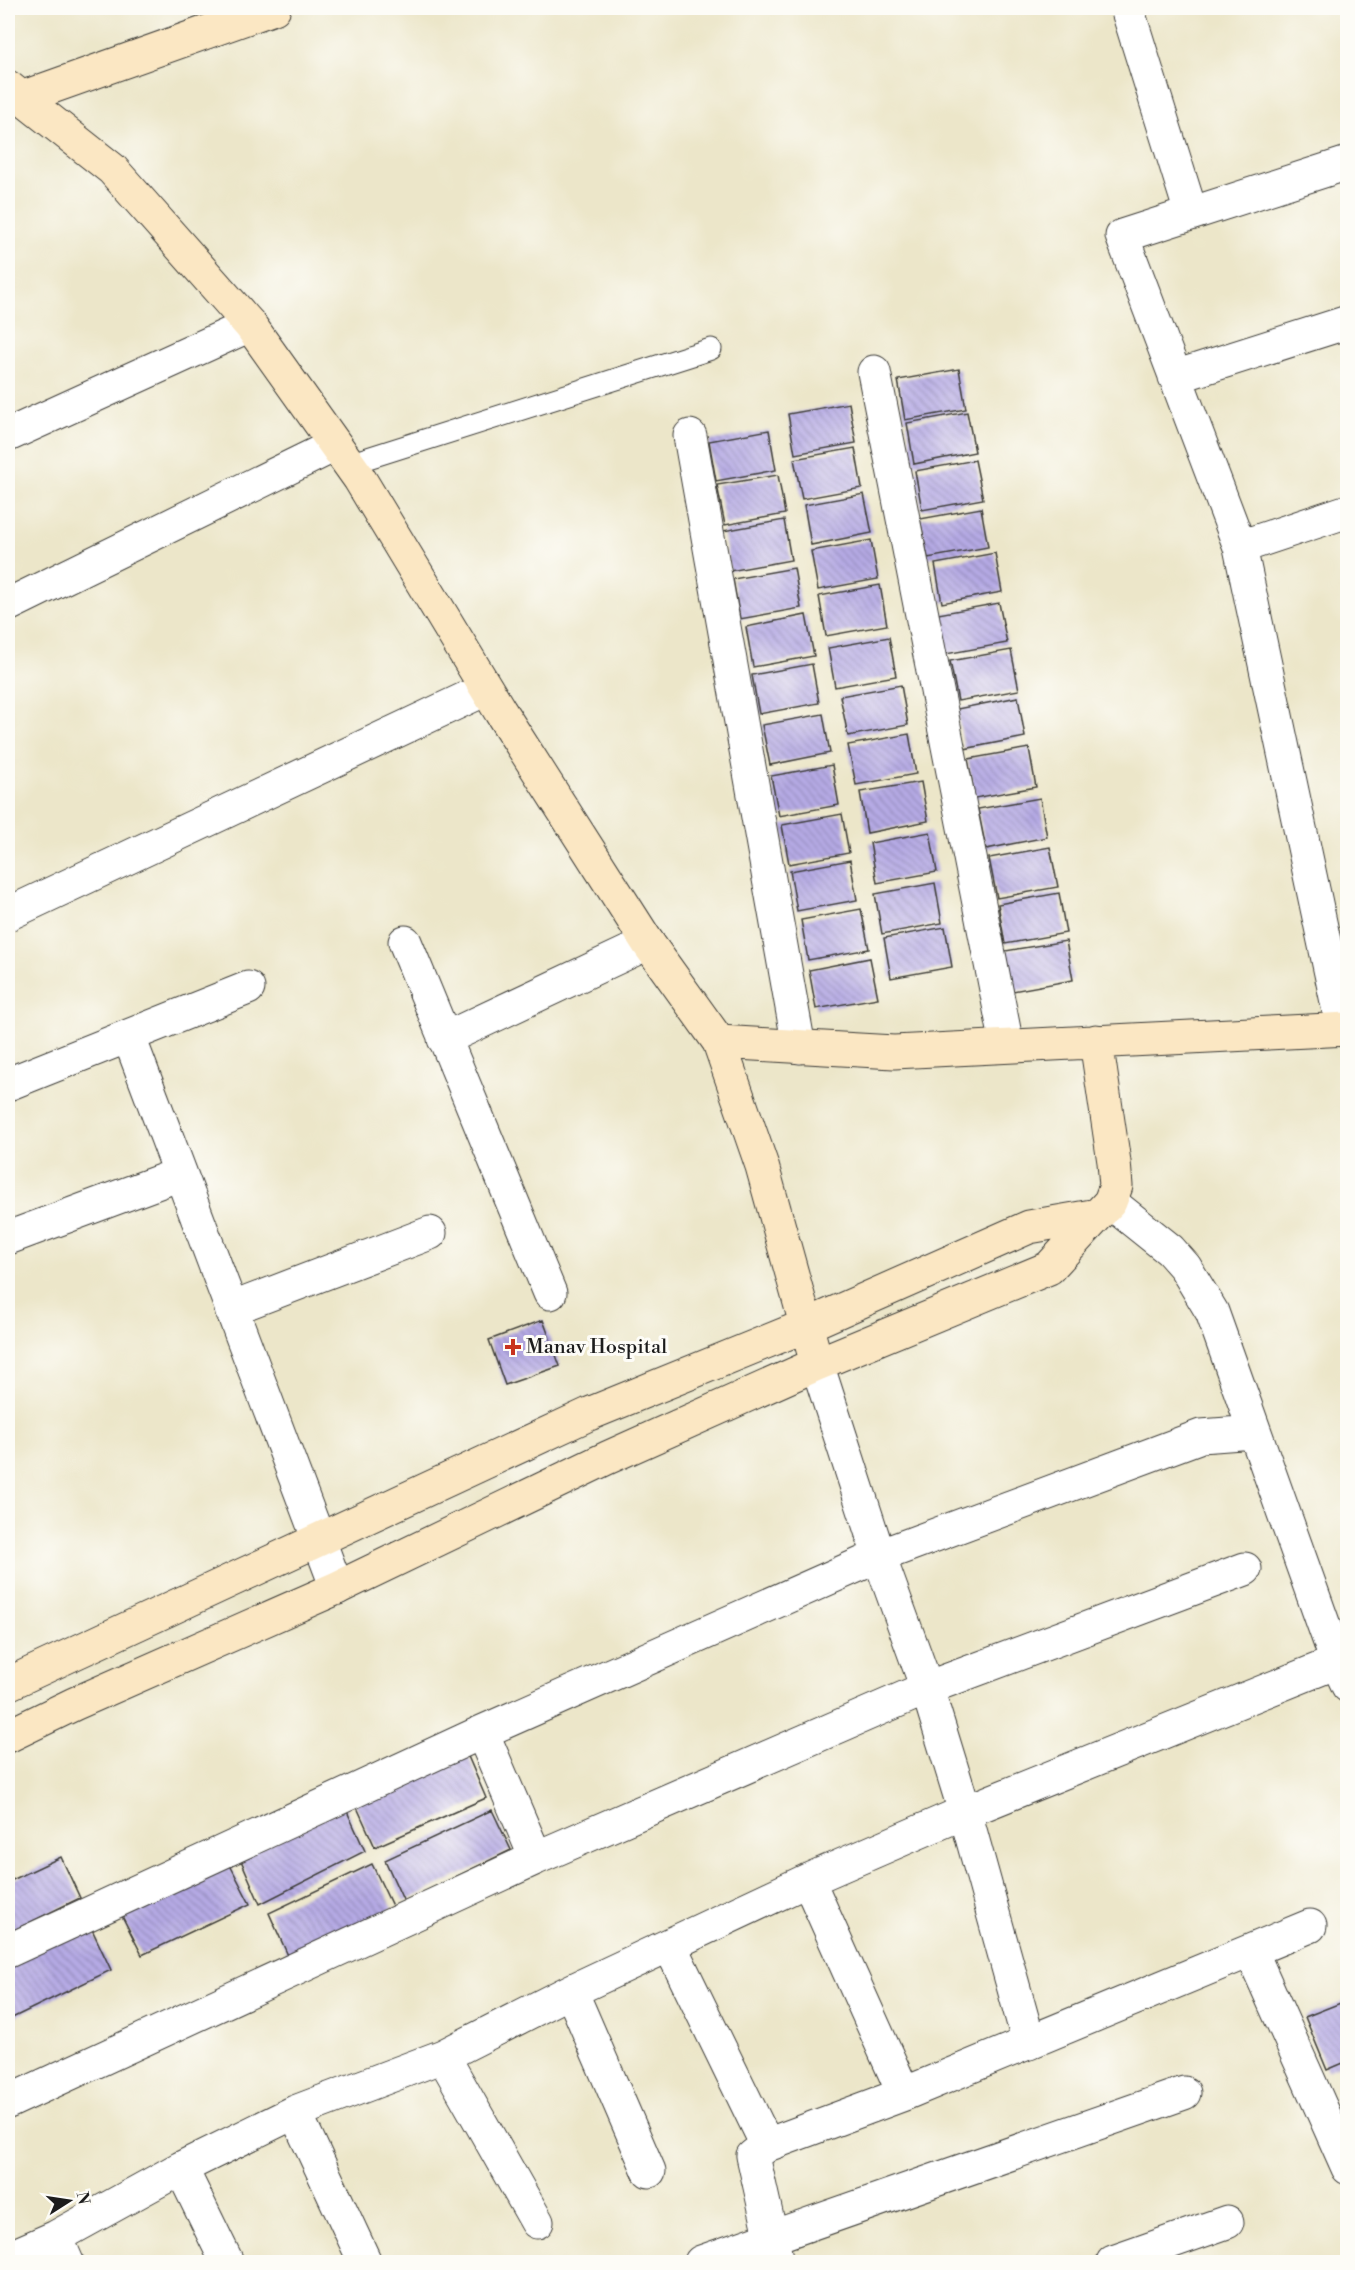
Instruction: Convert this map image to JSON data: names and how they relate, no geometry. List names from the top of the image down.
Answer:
{
  "places": {
    "health": ["Manav Hospital"]
  },
  "north": "right"
}
